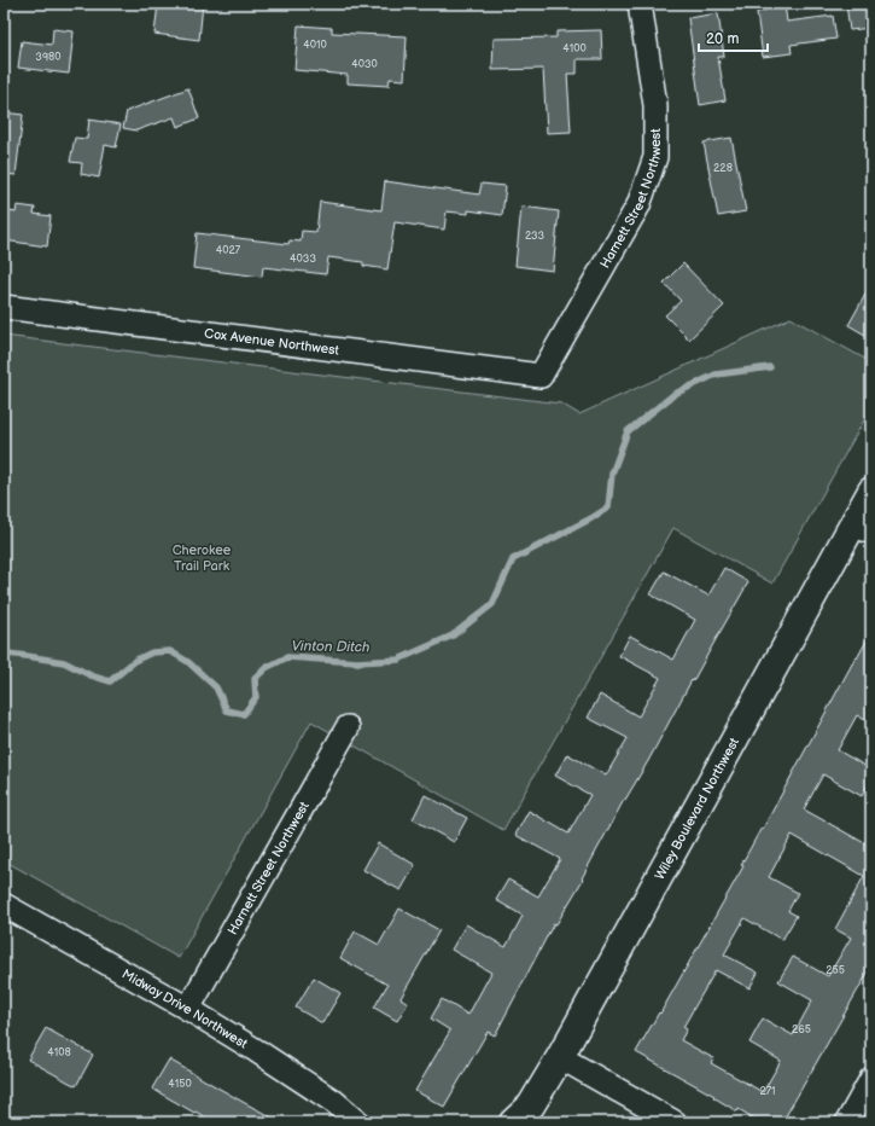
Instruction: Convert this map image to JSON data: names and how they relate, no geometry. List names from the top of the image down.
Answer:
{
  "streets": {
    "street": [
      "Harnett Street Northwest",
      "Cox Avenue Northwest",
      "Wiley Boulevard Northwest",
      "Midway Drive Northwest"
    ]
  },
  "crossings": [
    ["Harnett Street Northwest", "Cox Avenue Northwest"],
    ["Harnett Street Northwest", "Midway Drive Northwest"]
  ],
  "water": ["Vinton Ditch"],
  "parks": ["Cherokee Trail Park"],
  "house_numbers": [
    "4010",
    "4100",
    "3980",
    "4030",
    "228",
    "233",
    "4027",
    "4033",
    "255",
    "265",
    "4108",
    "4150",
    "271"
  ],
  "scale_bar": "20 m"
}
